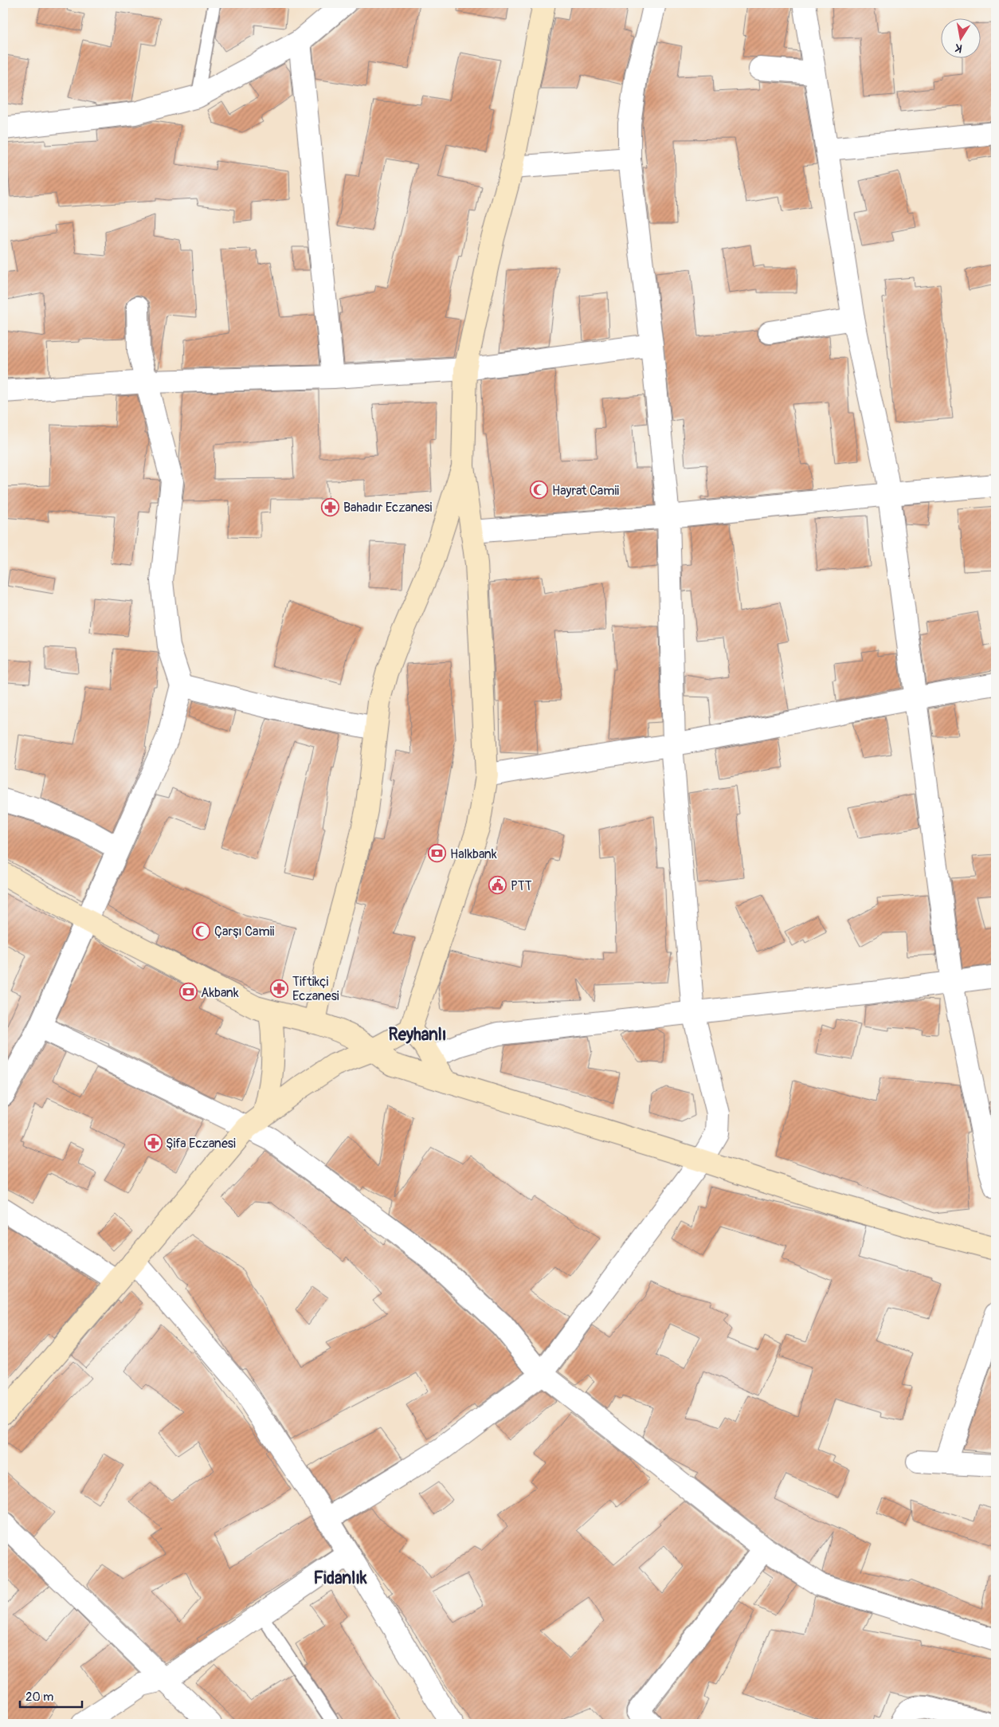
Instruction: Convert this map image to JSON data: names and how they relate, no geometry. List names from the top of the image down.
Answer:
{
  "districts": ["Reyhanlı", "Fidanlık"],
  "places": {
    "mosque": ["Hayrat Camii", "Çarşı Camii"],
    "pharmacy": ["Bahadır Eczanesi", "Tiftikçi Eczanesi", "Şifa Eczanesi"],
    "bank": ["Halkbank", "Akbank"],
    "public building": ["PTT"]
  },
  "scale_bar": "20 m",
  "north": "bottom"
}
